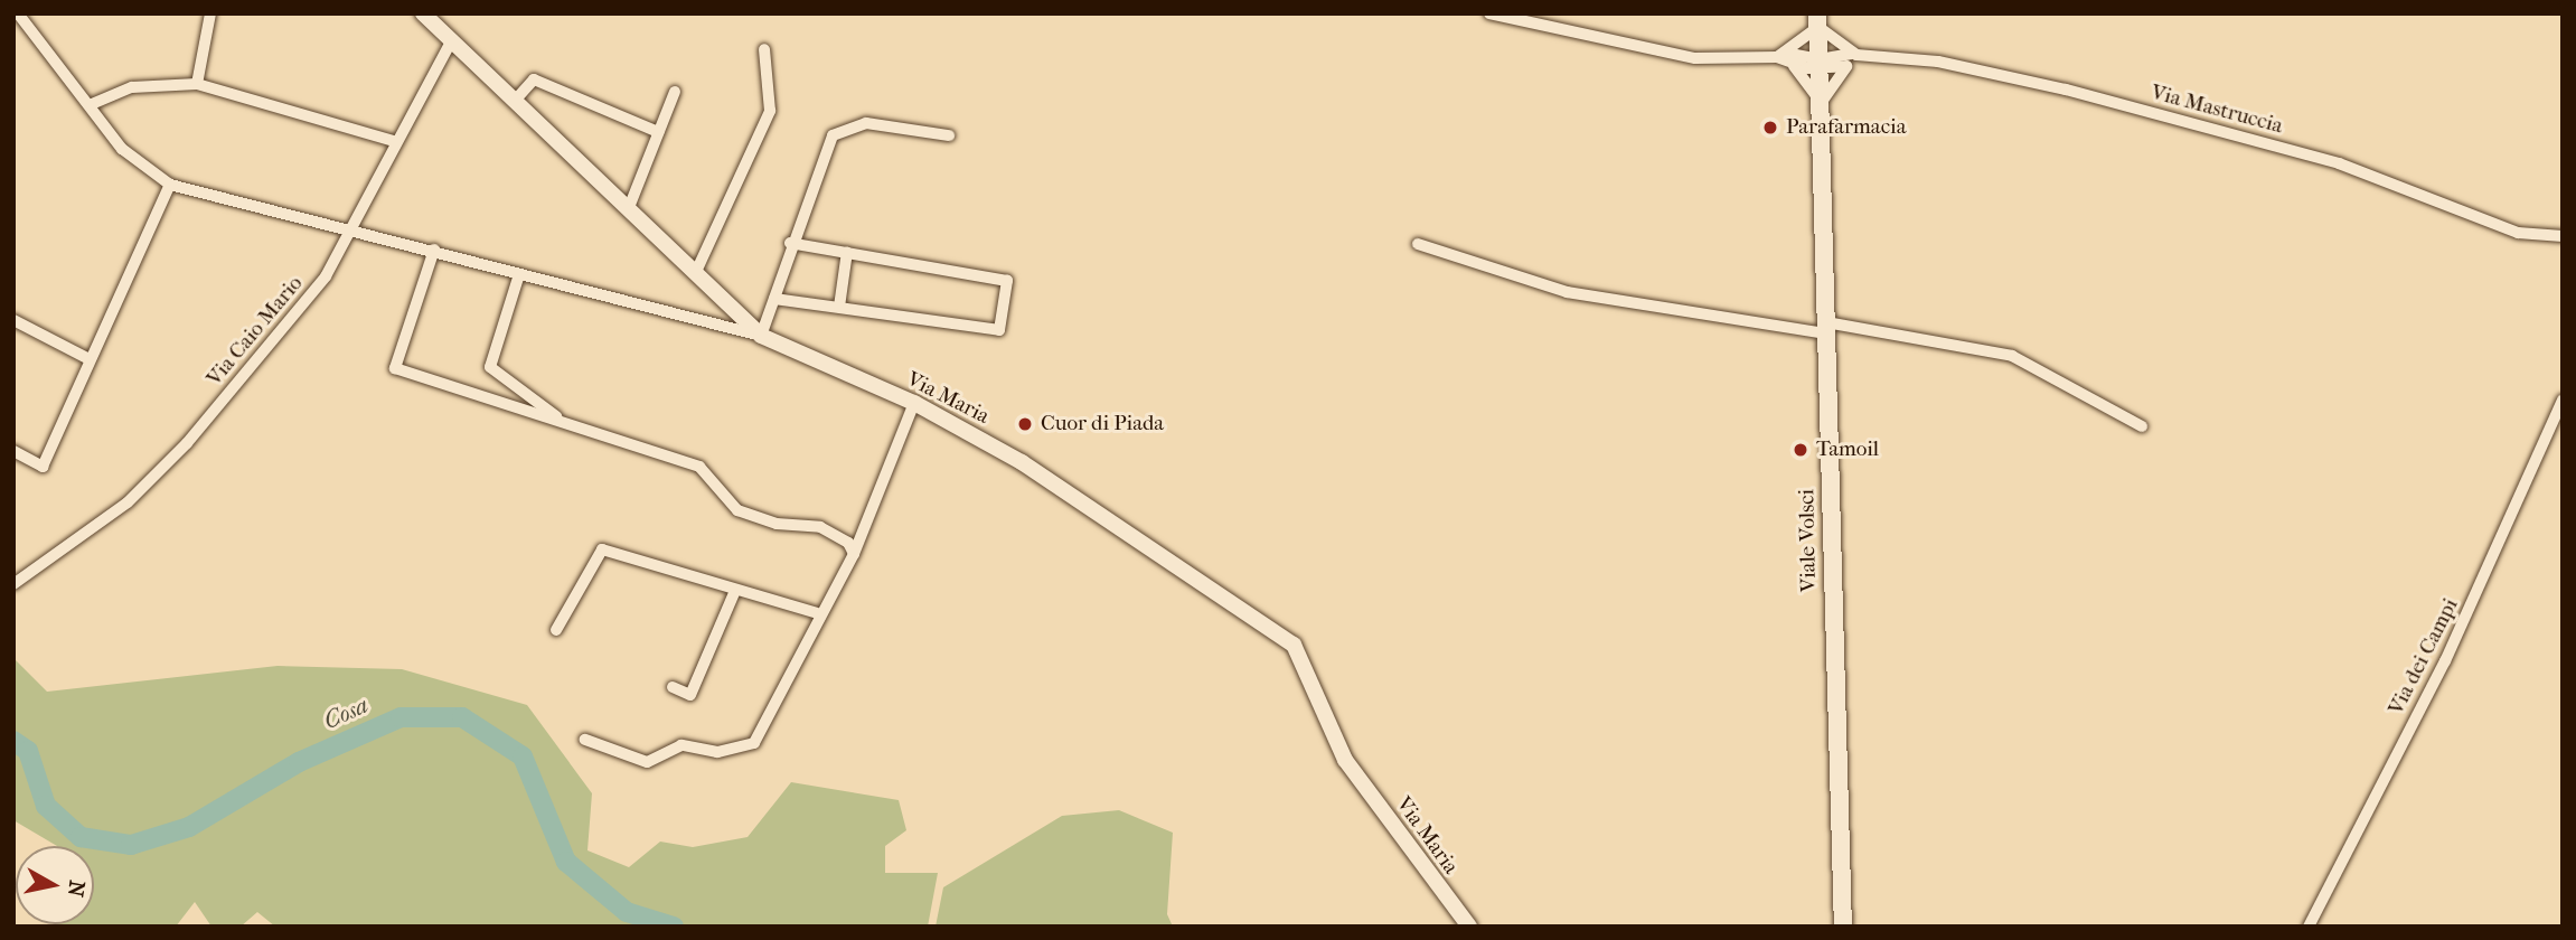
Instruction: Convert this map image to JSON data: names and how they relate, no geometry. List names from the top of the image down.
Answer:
{
  "streets": {
    "main road": ["Viale Volsci"],
    "street": [
      "Via Mastruccia",
      "Via Caio Mario",
      "Via Maria",
      "Via dei Campi"
    ]
  },
  "crossings": [
    ["Via Caio Mario", "Via Maria"]
  ],
  "water": ["Cosa"],
  "places": ["Parafarmacia", "Cuor di Piada", "Tamoil"],
  "north": "right"
}
